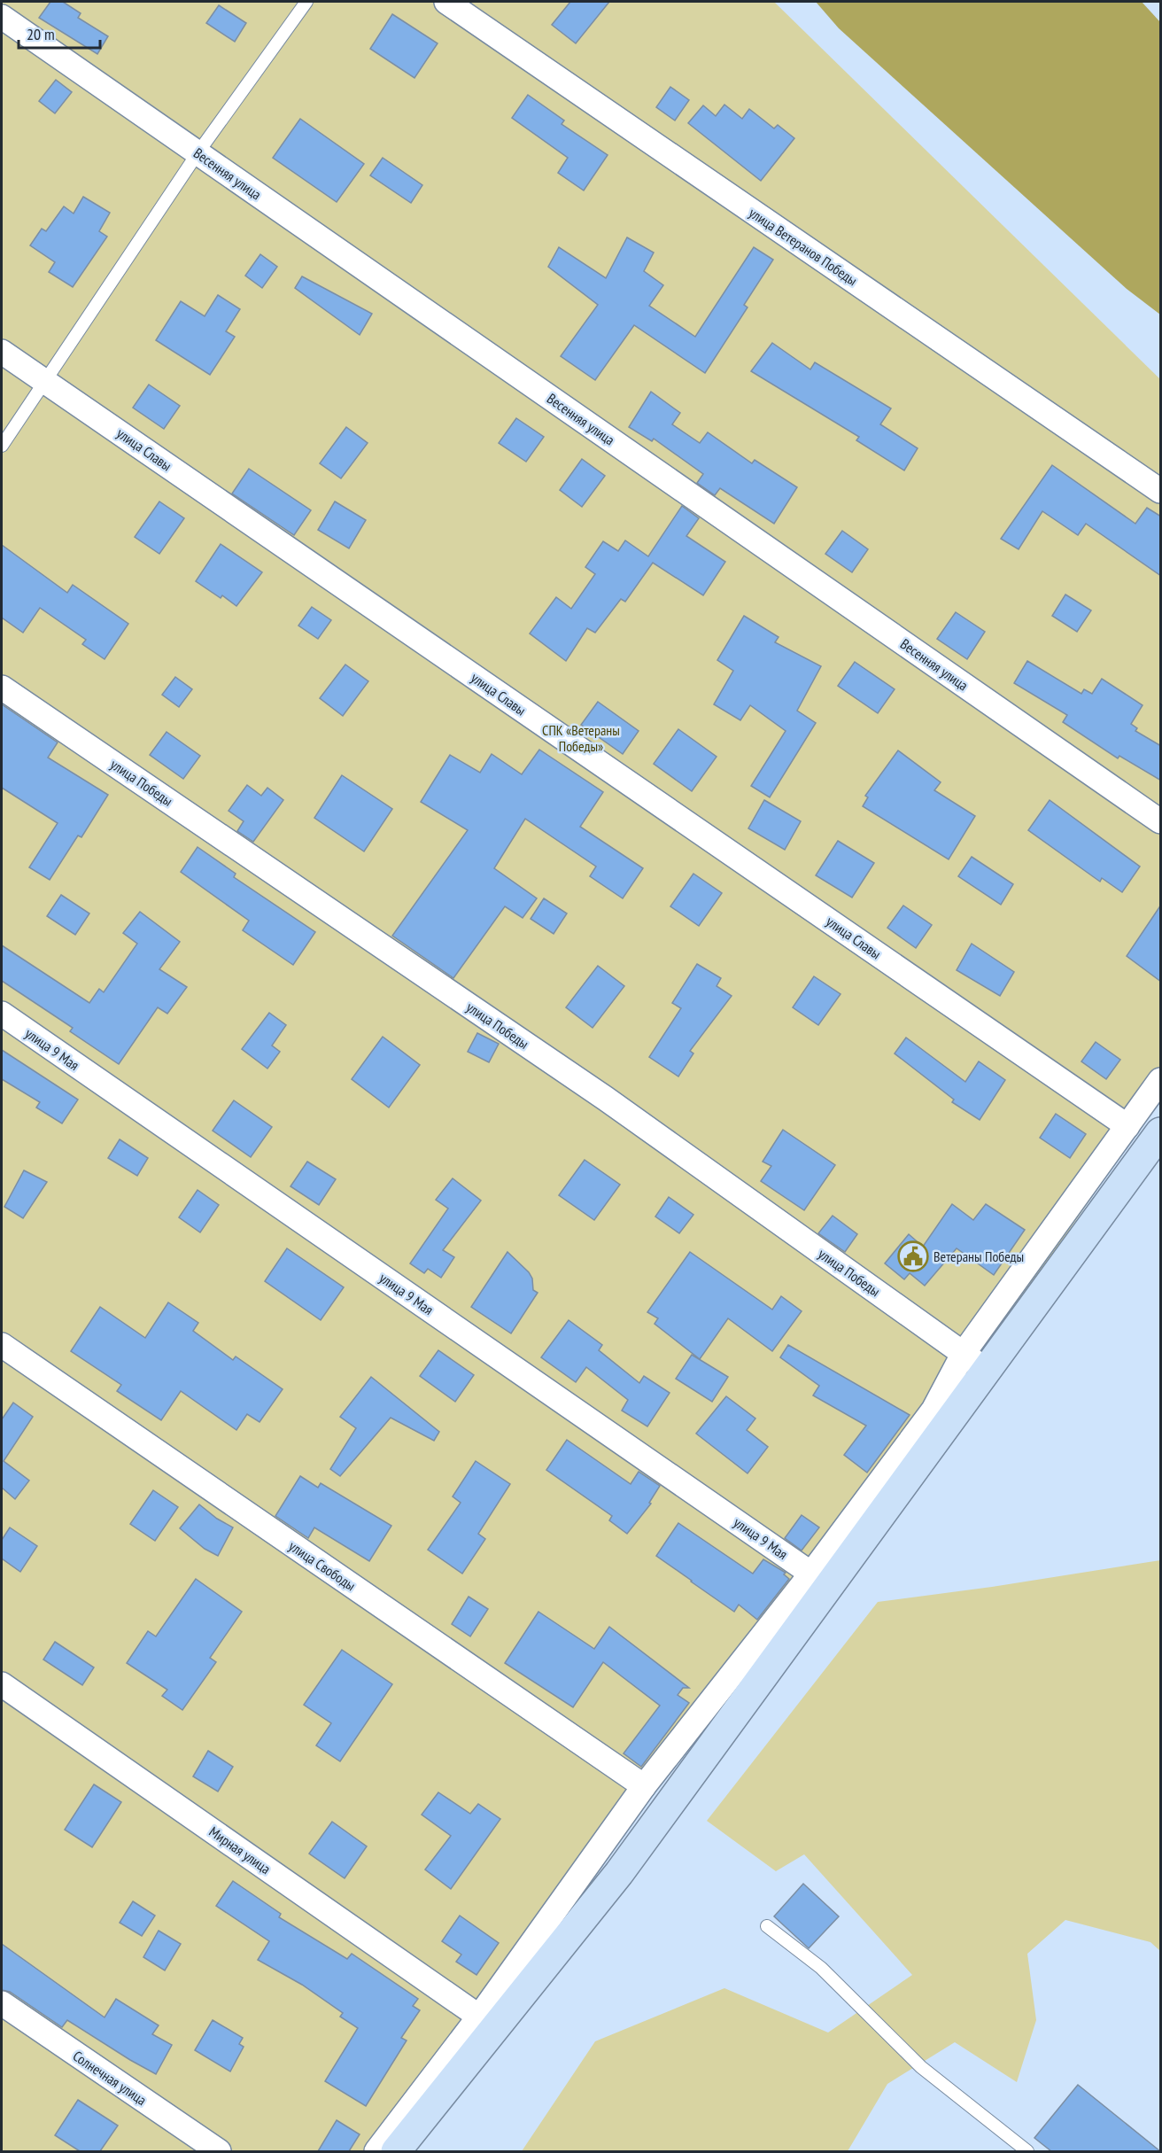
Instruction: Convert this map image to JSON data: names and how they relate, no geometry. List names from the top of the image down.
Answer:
{
  "streets": {
    "street": [
      "Весенняя улица",
      "улица Ветеранов Победы",
      "улица Славы",
      "улица Победы",
      "улица 9 Мая",
      "улица Свободы",
      "Мирная улица",
      "Солнечная улица"
    ]
  },
  "parks": ["СПК «Ветераны Победы»"],
  "places": {
    "public building": ["Ветераны Победы"]
  },
  "scale_bar": "20 m"
}
